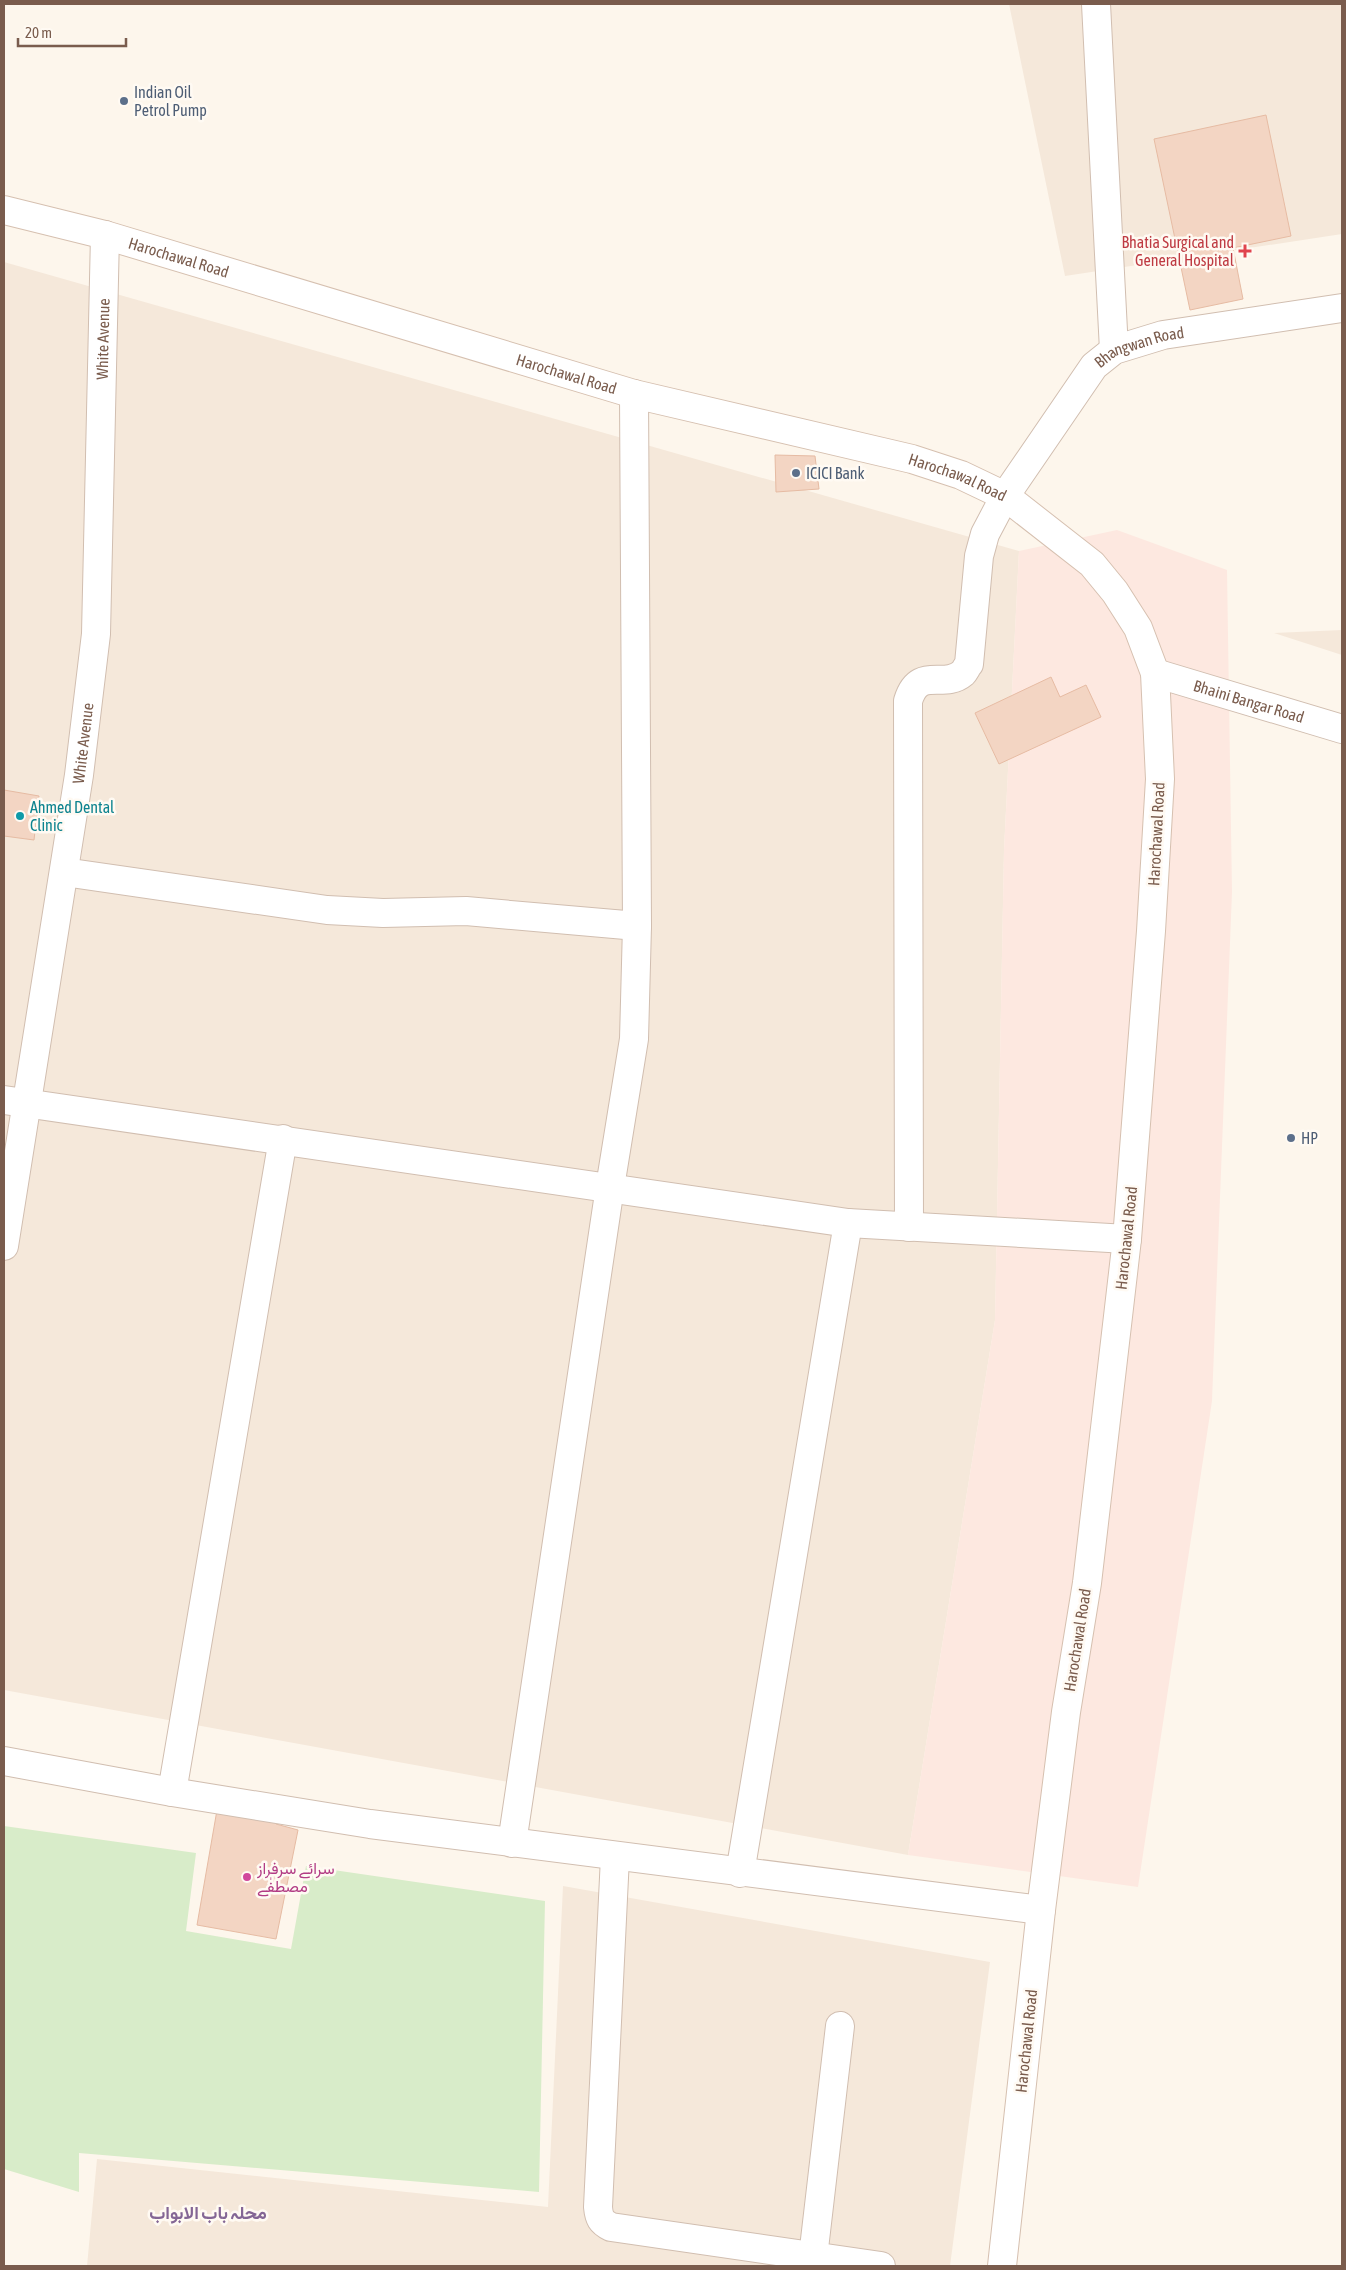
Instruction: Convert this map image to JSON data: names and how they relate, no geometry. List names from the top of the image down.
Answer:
{
  "streets": {
    "street": [
      "Harochawal Road",
      "White Avenue",
      "Bhangwan Road",
      "Bhaini Bangar Road"
    ]
  },
  "crossings": [
    ["Harochawal Road", "White Avenue"],
    ["Harochawal Road", "Bhangwan Road"],
    ["Harochawal Road", "Bhaini Bangar Road"]
  ],
  "districts": ["محلہ باب الابواب"],
  "places": {
    "other": [
      "Indian Oil Petrol Pump",
      "ICICI Bank",
      "Ahmed Dental Clinic",
      "HP",
      "سرائے سرفراز مصطفٰے"
    ],
    "health": ["Bhatia Surgical and General Hospital"]
  },
  "scale_bar": "20 m"
}
